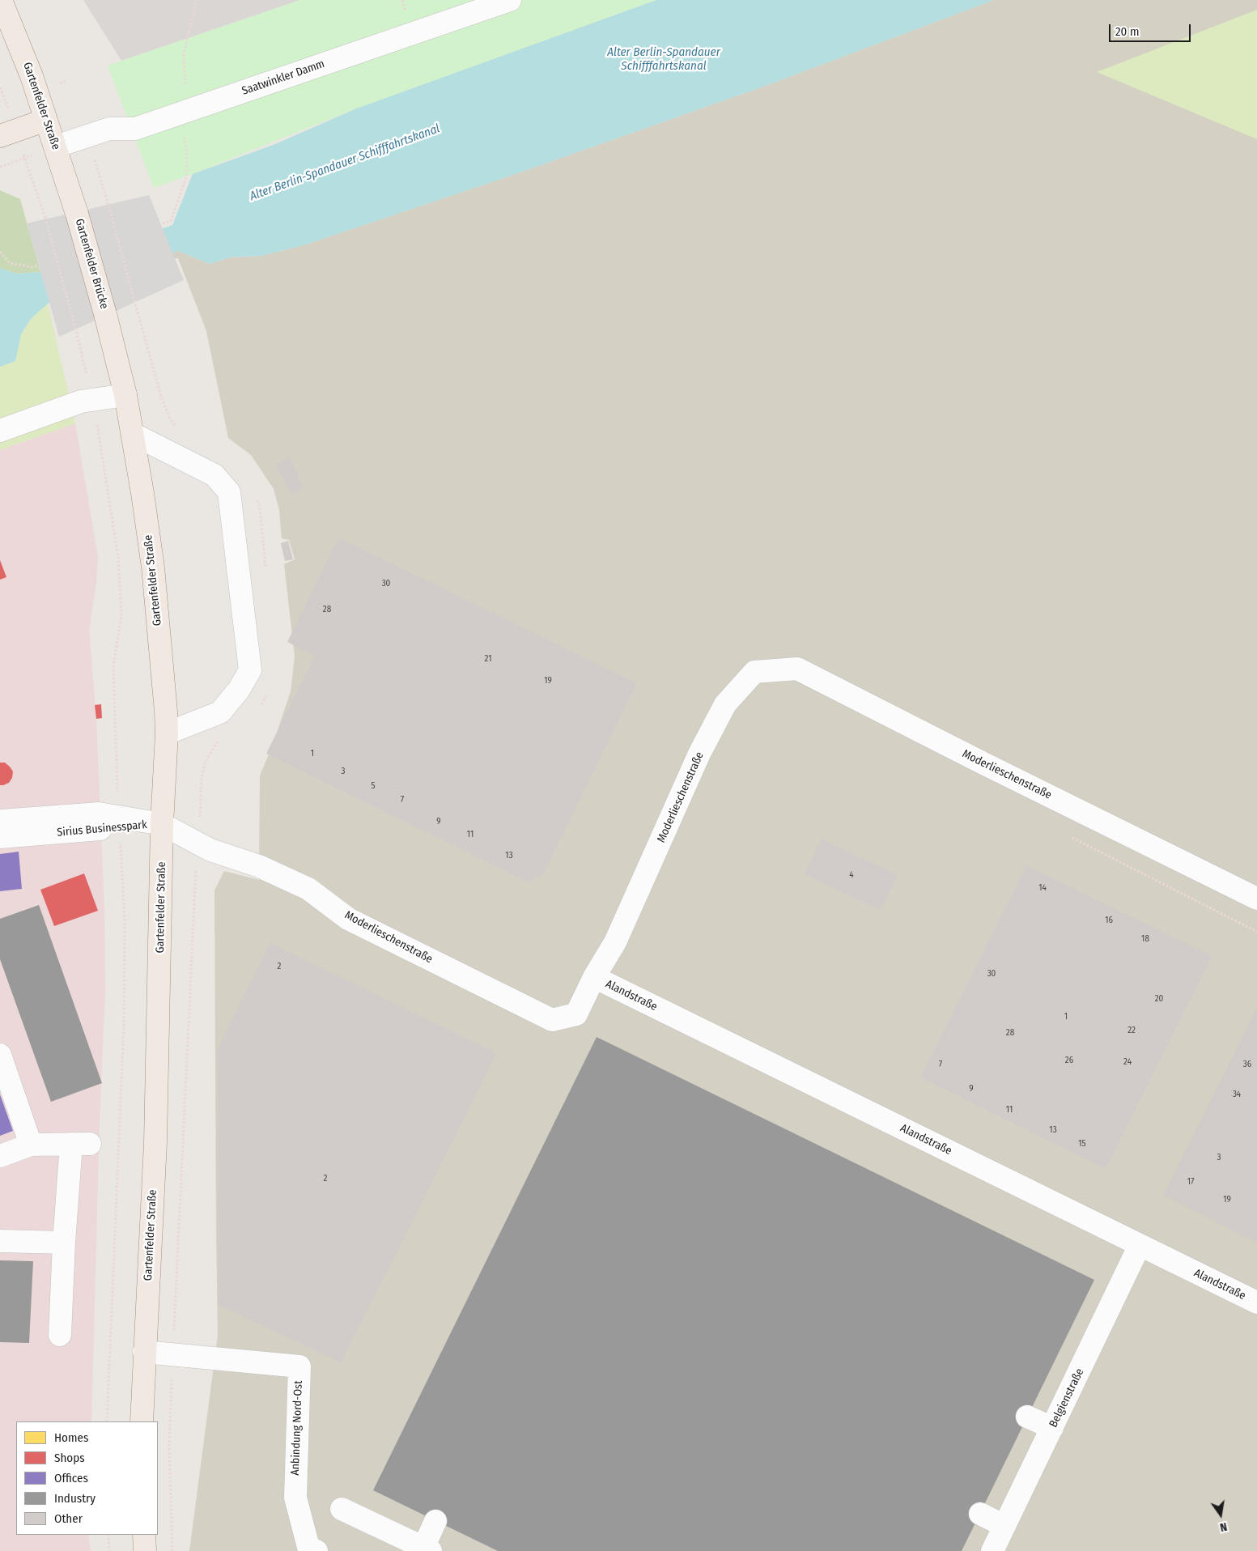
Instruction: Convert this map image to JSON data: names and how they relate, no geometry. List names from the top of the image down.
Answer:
{
  "streets": {
    "main road": ["Gartenfelder Straße", "Gartenfelder Brücke"],
    "street": [
      "Saatwinkler Damm",
      "Moderlieschenstraße",
      "Sirius Businesspark",
      "Alandstraße",
      "Belgienstraße",
      "Anbindung Nord-Ost"
    ]
  },
  "crossings": [
    ["Saatwinkler Damm", "Gartenfelder Straße"],
    ["Gartenfelder Straße", "Gartenfelder Brücke"],
    ["Gartenfelder Straße", "Moderlieschenstraße"],
    ["Gartenfelder Straße", "Sirius Businesspark"],
    ["Gartenfelder Straße", "Anbindung Nord-Ost"],
    ["Moderlieschenstraße", "Sirius Businesspark"],
    ["Moderlieschenstraße", "Alandstraße"],
    ["Alandstraße", "Belgienstraße"]
  ],
  "water": ["Alter Berlin-Spandauer Schifffahrtskanal"],
  "house_numbers": [
    "30",
    "28",
    "21",
    "19",
    "1",
    "3",
    "5",
    "7",
    "9",
    "11",
    "13",
    "4",
    "14",
    "16",
    "18",
    "2",
    "30",
    "20",
    "1",
    "22",
    "28",
    "26",
    "24",
    "7",
    "36",
    "9",
    "34",
    "11",
    "13",
    "15",
    "3",
    "2",
    "17",
    "19"
  ],
  "legend": [
    "Homes",
    "Shops",
    "Offices",
    "Industry",
    "Other"
  ],
  "scale_bar": "20 m",
  "north": "bottom"
}
